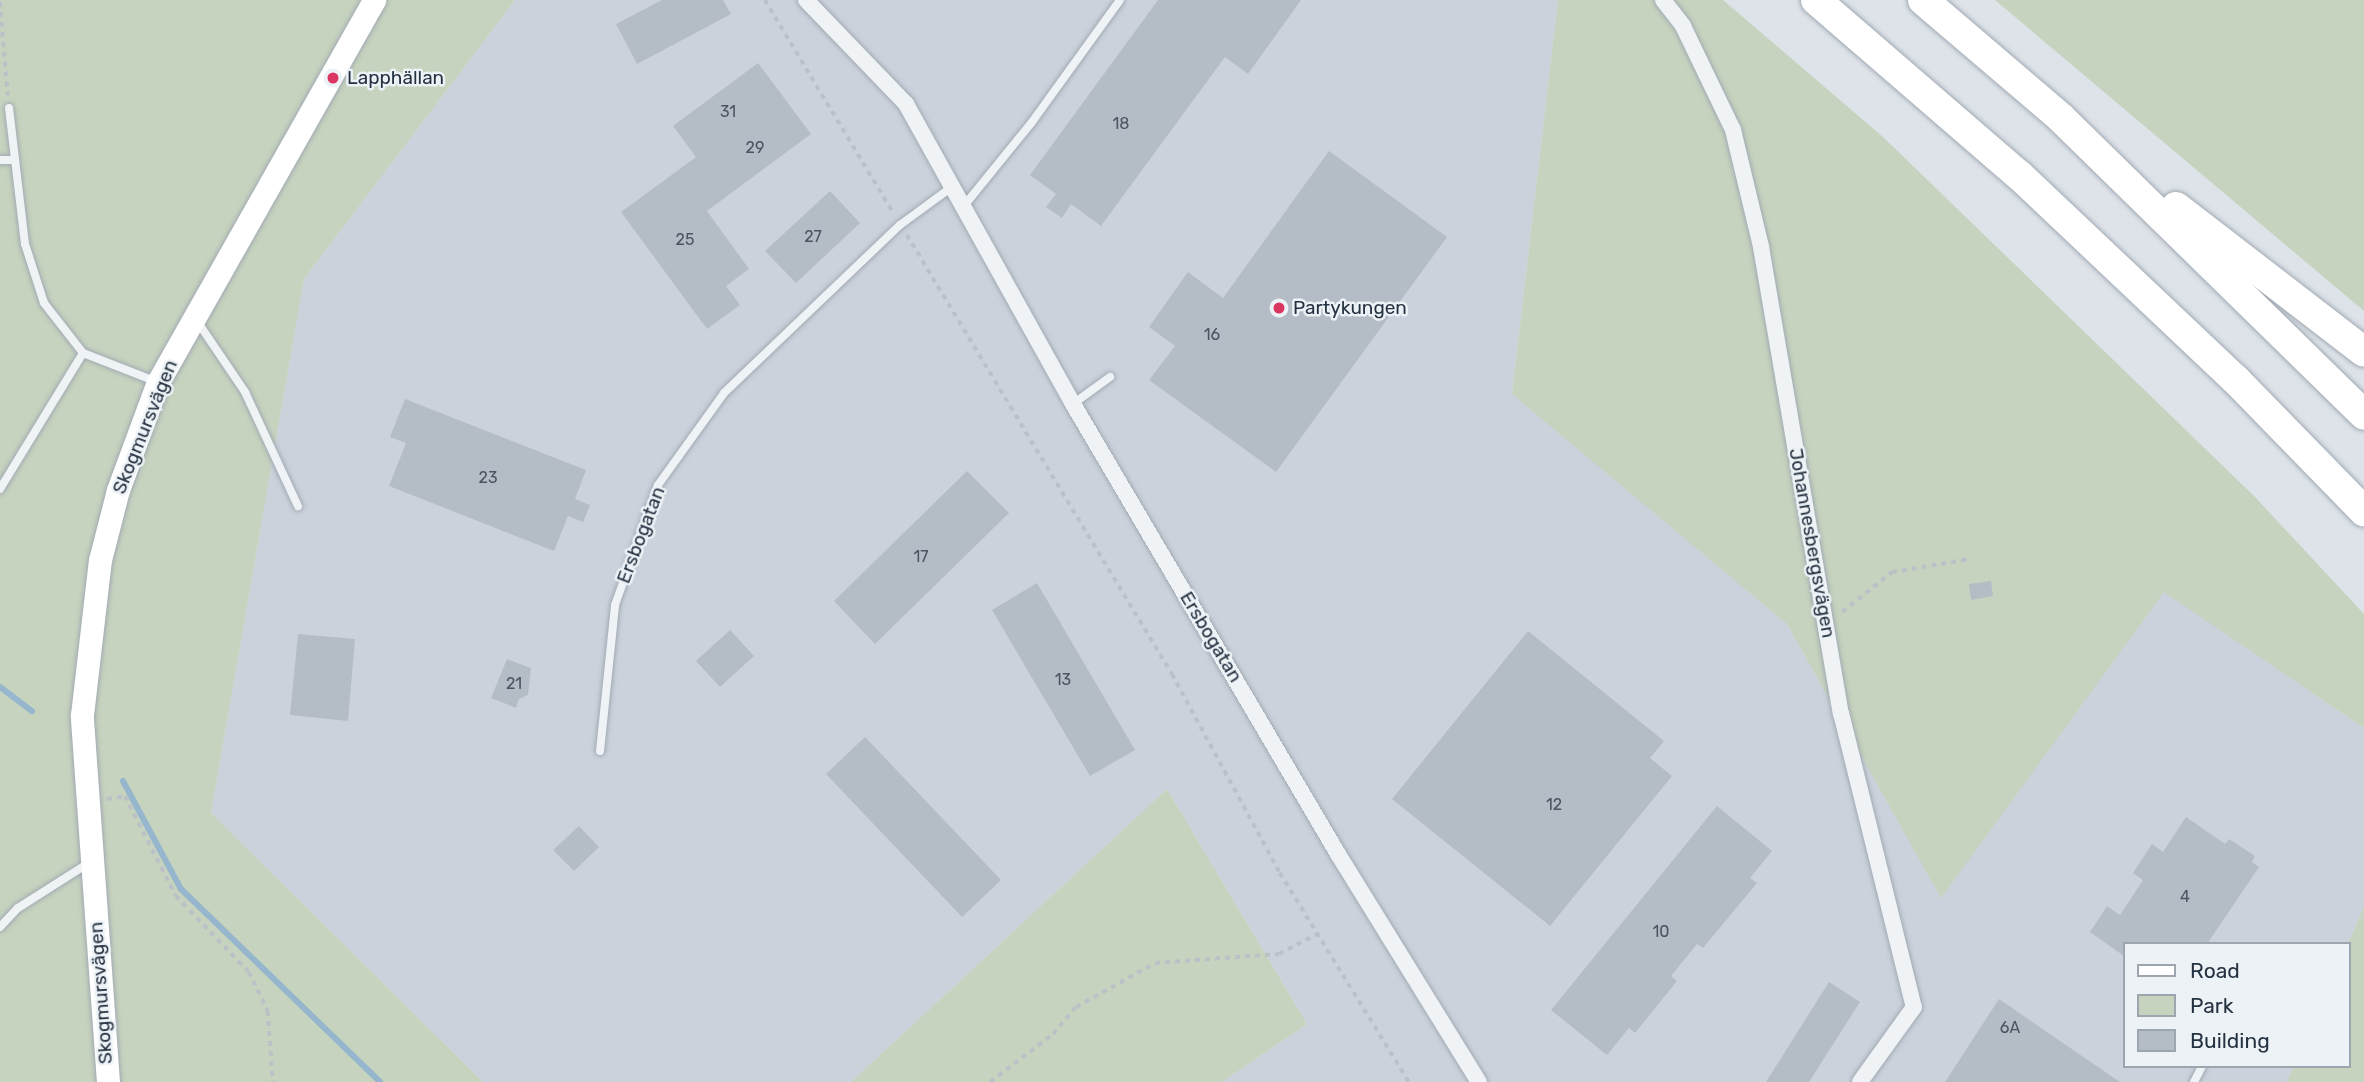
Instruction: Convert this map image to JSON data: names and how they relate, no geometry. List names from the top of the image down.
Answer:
{
  "streets": {
    "street": ["Skogmursvägen", "Ersbogatan", "Johannesbergsvägen"]
  },
  "places": ["Lapphällan", "Partykungen"],
  "house_numbers": [
    "31",
    "18",
    "29",
    "27",
    "25",
    "16",
    "23",
    "17",
    "13",
    "21",
    "12",
    "4",
    "10",
    "6A"
  ],
  "legend": ["Road", "Park", "Building"]
}
